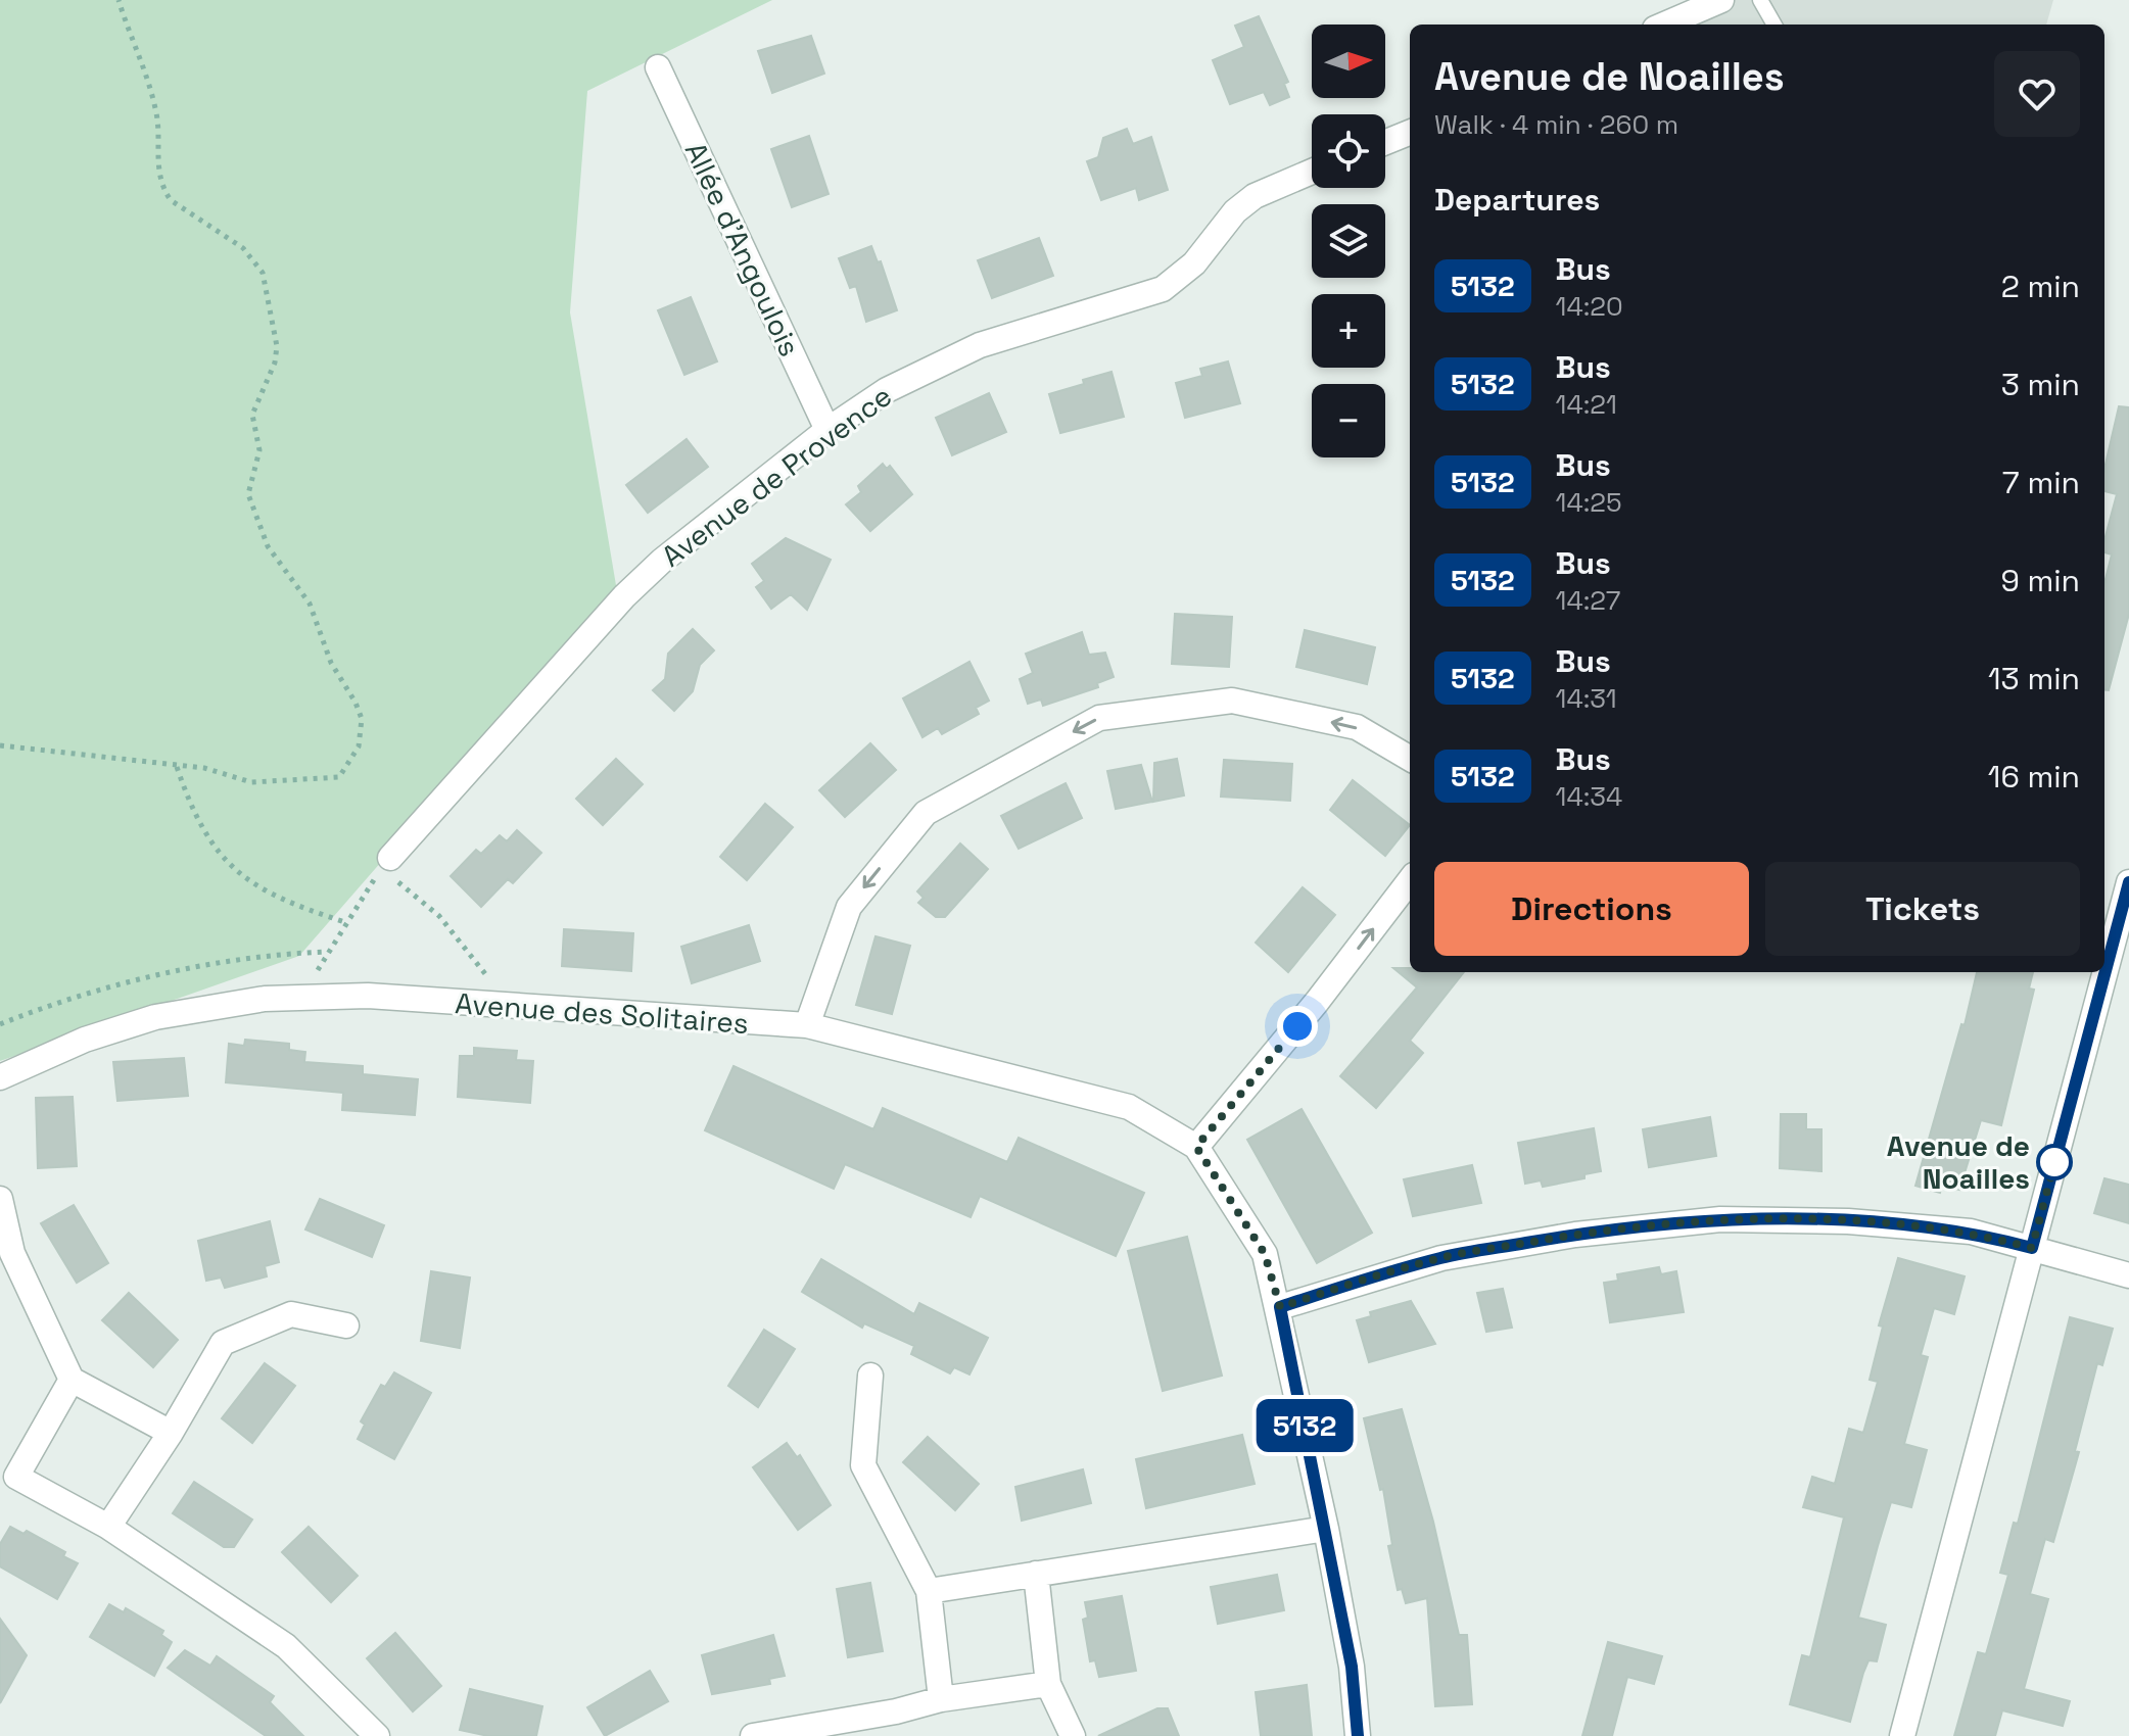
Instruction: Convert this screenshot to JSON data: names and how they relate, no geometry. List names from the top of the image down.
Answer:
{
  "streets": {
    "street": ["Allée d'Angoulois", "Avenue de Provence", "Avenue des Solitaires"]
  },
  "crossings": [
    ["Allée d'Angoulois", "Avenue de Provence"]
  ],
  "places": ["Avenue de Noailles"],
  "lines": ["bus line 5132"],
  "north": "right",
  "page": {
    "on_map": "5132",
    "map_buttons": ["+", "−"],
    "heading": [
      ["Avenue de Noailles", "Walk · 4 min · 260 m"],
      "Departures"
    ],
    "list": [
      {
        "mark": "5132",
        "name": "Bus",
        "note": "14:20",
        "value": "2 min"
      },
      {
        "mark": "5132",
        "name": "Bus",
        "note": "14:21",
        "value": "3 min"
      },
      {
        "mark": "5132",
        "name": "Bus",
        "note": "14:25",
        "value": "7 min"
      },
      {
        "mark": "5132",
        "name": "Bus",
        "note": "14:27",
        "value": "9 min"
      },
      {
        "mark": "5132",
        "name": "Bus",
        "note": "14:31",
        "value": "13 min"
      },
      {
        "mark": "5132",
        "name": "Bus",
        "note": "14:34",
        "value": "16 min"
      }
    ],
    "buttons": ["Directions", "Tickets"]
  }
}
